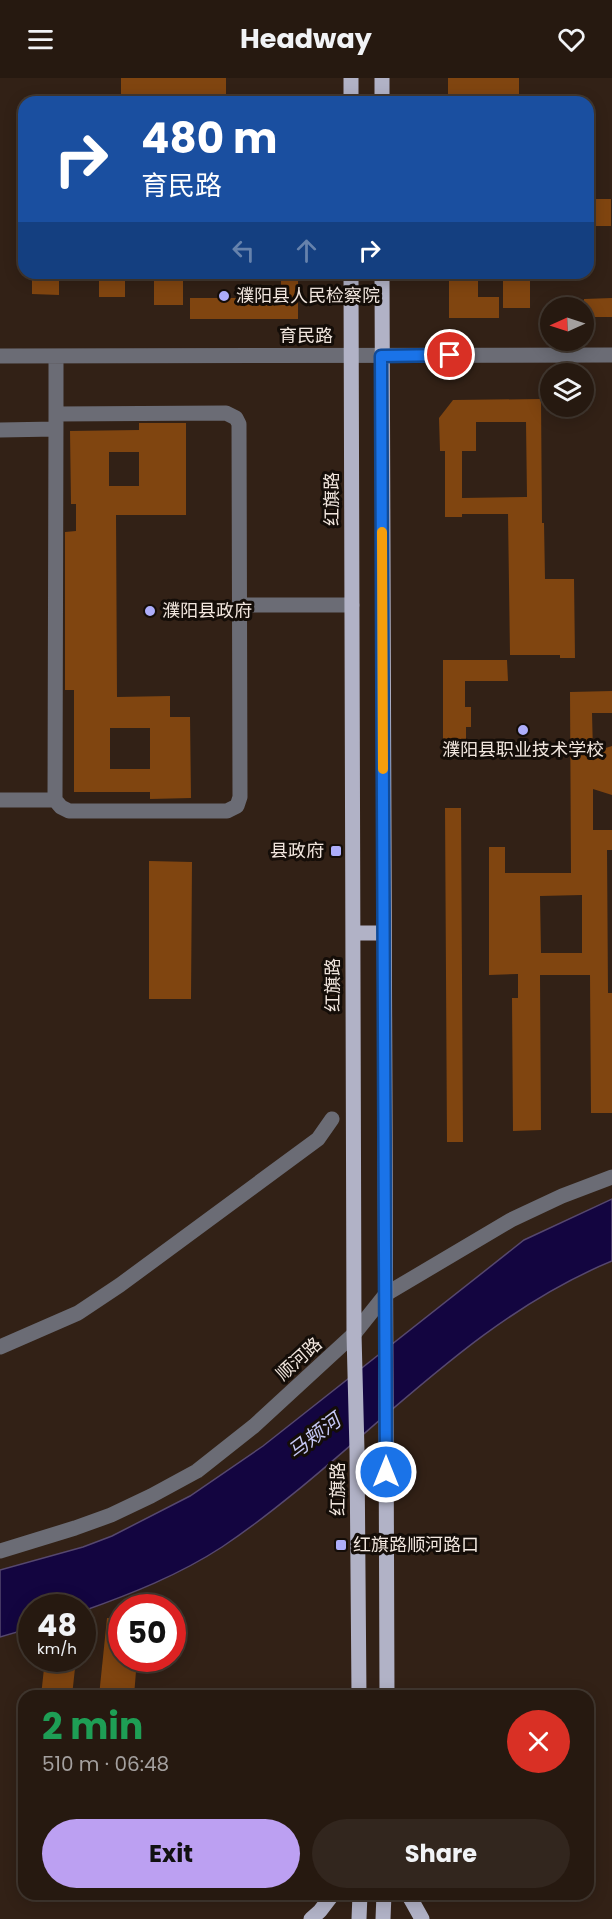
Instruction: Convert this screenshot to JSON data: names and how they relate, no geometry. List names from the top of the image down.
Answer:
{
  "streets": {
    "main road": ["红旗路"],
    "street": ["育民路", "顺河路"]
  },
  "crossings": [
    ["育民路", "红旗路"],
    ["红旗路", "顺河路"]
  ],
  "water": ["马颊河"],
  "places": {
    "other": ["濮阳县人民检察院", "濮阳县政府", "濮阳县职业技术学校"],
    "transit": ["县政府", "红旗路顺河路口"]
  },
  "north": "left",
  "page": {
    "header": "Headway",
    "turn": ["480 m", "育民路"],
    "speed": "48 km/h",
    "limit": "50",
    "heading": ["2 min", "510 m · 06:48"],
    "buttons": ["Exit", "Share"]
  }
}
